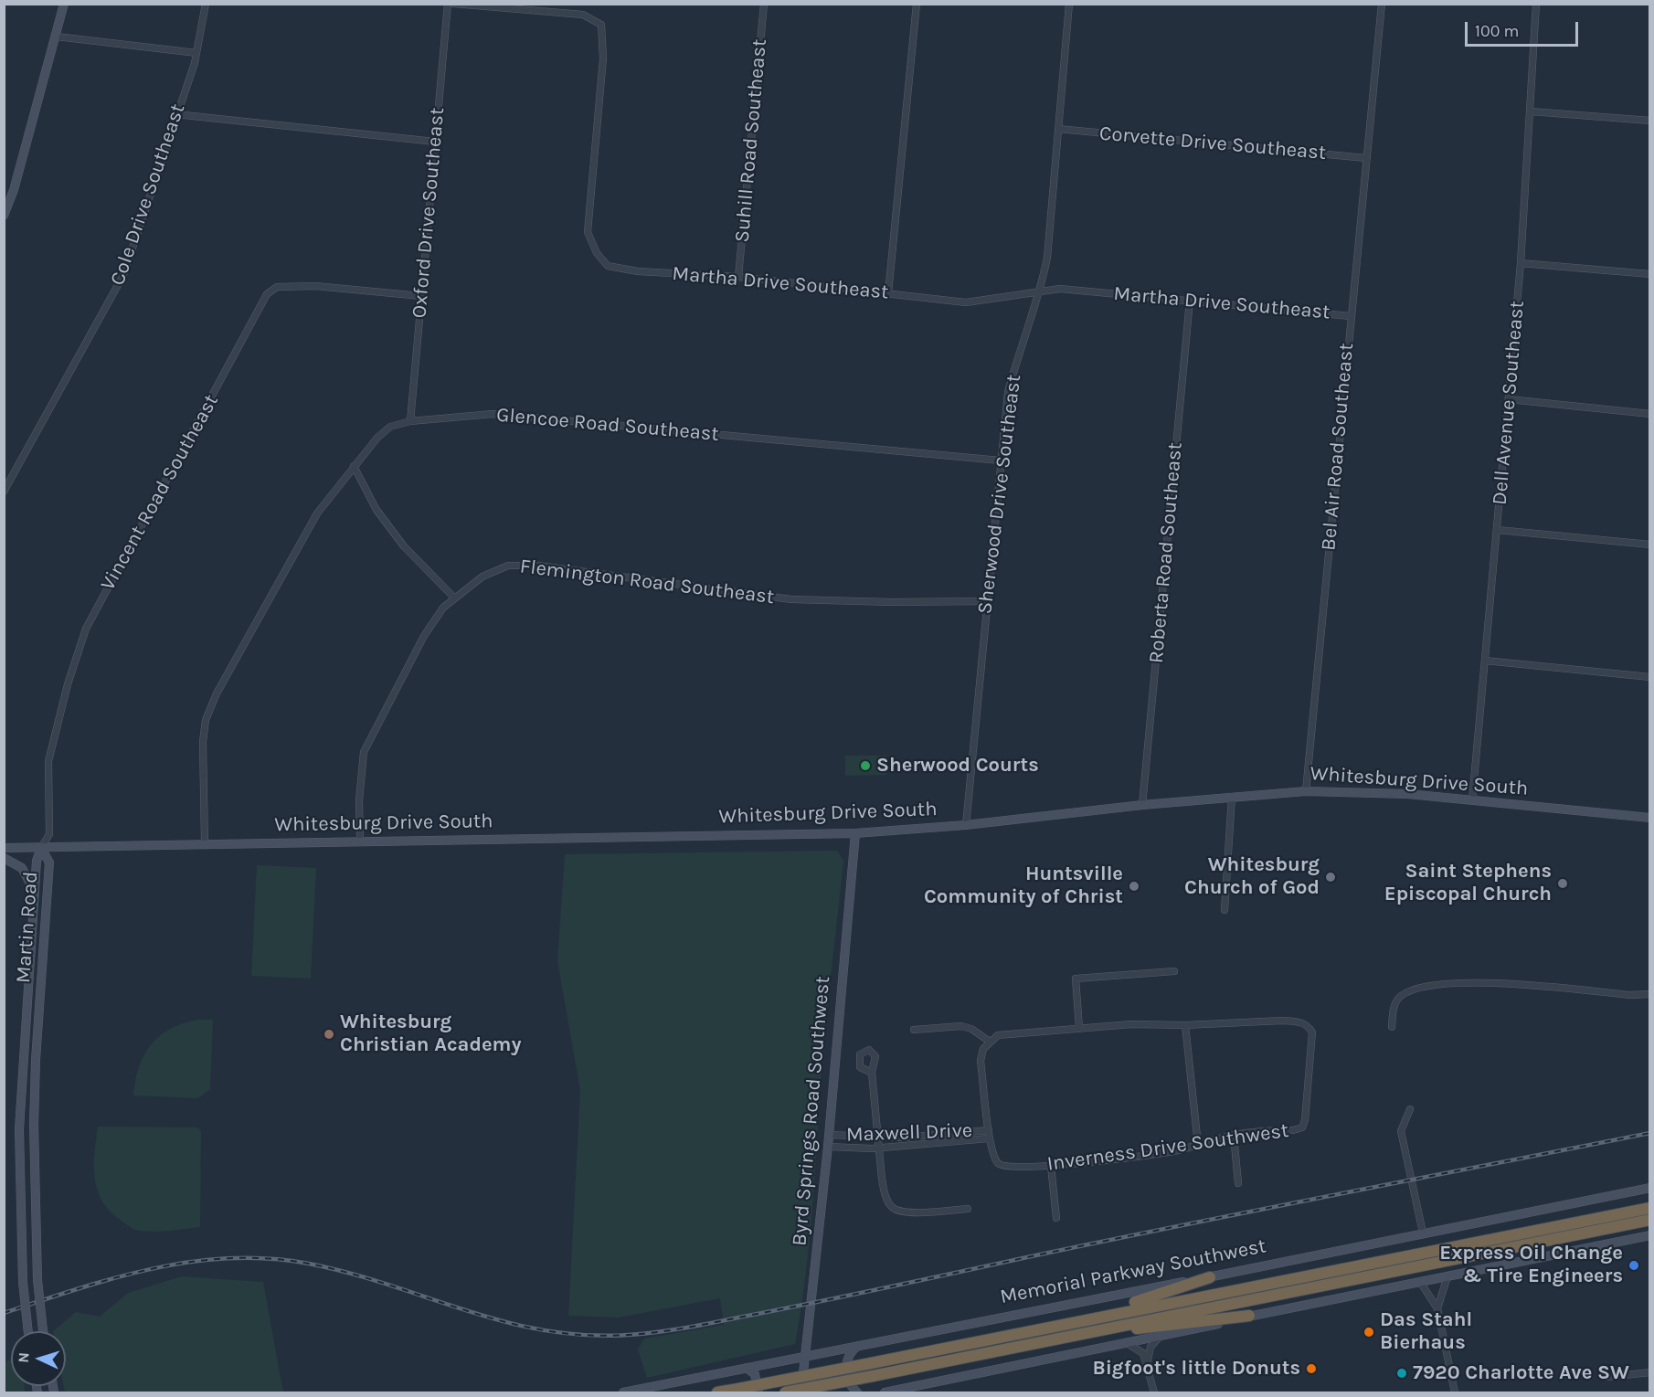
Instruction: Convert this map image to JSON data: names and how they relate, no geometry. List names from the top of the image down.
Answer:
{
  "streets": {
    "highway": ["Memorial Parkway Southwest"],
    "main road": ["Whitesburg Drive South", "Martin Road", "Byrd Springs Road Southwest"],
    "street": [
      "Suhill Road Southeast",
      "Corvette Drive Southeast",
      "Cole Drive Southeast",
      "Oxford Drive Southeast",
      "Martha Drive Southeast",
      "Dell Avenue Southeast",
      "Glencoe Road Southeast",
      "Bel Air Road Southeast",
      "Vincent Road Southeast",
      "Sherwood Drive Southeast",
      "Roberta Road Southeast",
      "Flemington Road Southeast",
      "Maxwell Drive",
      "Inverness Drive Southwest"
    ]
  },
  "crossings": [
    ["Suhill Road Southeast", "Martha Drive Southeast"],
    ["Corvette Drive Southeast", "Bel Air Road Southeast"],
    ["Corvette Drive Southeast", "Sherwood Drive Southeast"],
    ["Oxford Drive Southeast", "Glencoe Road Southeast"],
    ["Oxford Drive Southeast", "Vincent Road Southeast"],
    ["Martha Drive Southeast", "Bel Air Road Southeast"],
    ["Martha Drive Southeast", "Sherwood Drive Southeast"],
    ["Martha Drive Southeast", "Roberta Road Southeast"],
    ["Dell Avenue Southeast", "Whitesburg Drive South"],
    ["Glencoe Road Southeast", "Sherwood Drive Southeast"],
    ["Glencoe Road Southeast", "Whitesburg Drive South"],
    ["Bel Air Road Southeast", "Whitesburg Drive South"],
    ["Vincent Road Southeast", "Whitesburg Drive South"],
    ["Vincent Road Southeast", "Martin Road"],
    ["Sherwood Drive Southeast", "Flemington Road Southeast"],
    ["Sherwood Drive Southeast", "Whitesburg Drive South"],
    ["Roberta Road Southeast", "Whitesburg Drive South"],
    ["Flemington Road Southeast", "Whitesburg Drive South"],
    ["Whitesburg Drive South", "Martin Road"],
    ["Whitesburg Drive South", "Byrd Springs Road Southwest"],
    ["Byrd Springs Road Southwest", "Maxwell Drive"],
    ["Byrd Springs Road Southwest", "Memorial Parkway Southwest"],
    ["Maxwell Drive", "Inverness Drive Southwest"]
  ],
  "places": [
    "Sherwood Courts",
    "Whitesburg Church of God",
    "Saint Stephens Episcopal Church",
    "Huntsville Community of Christ",
    "Whitesburg Christian Academy",
    "Express Oil Change & Tire Engineers",
    "Das Stahl Bierhaus",
    "Bigfoot's little Donuts",
    "7920 Charlotte Ave SW"
  ],
  "scale_bar": "100 m",
  "north": "left"
}
